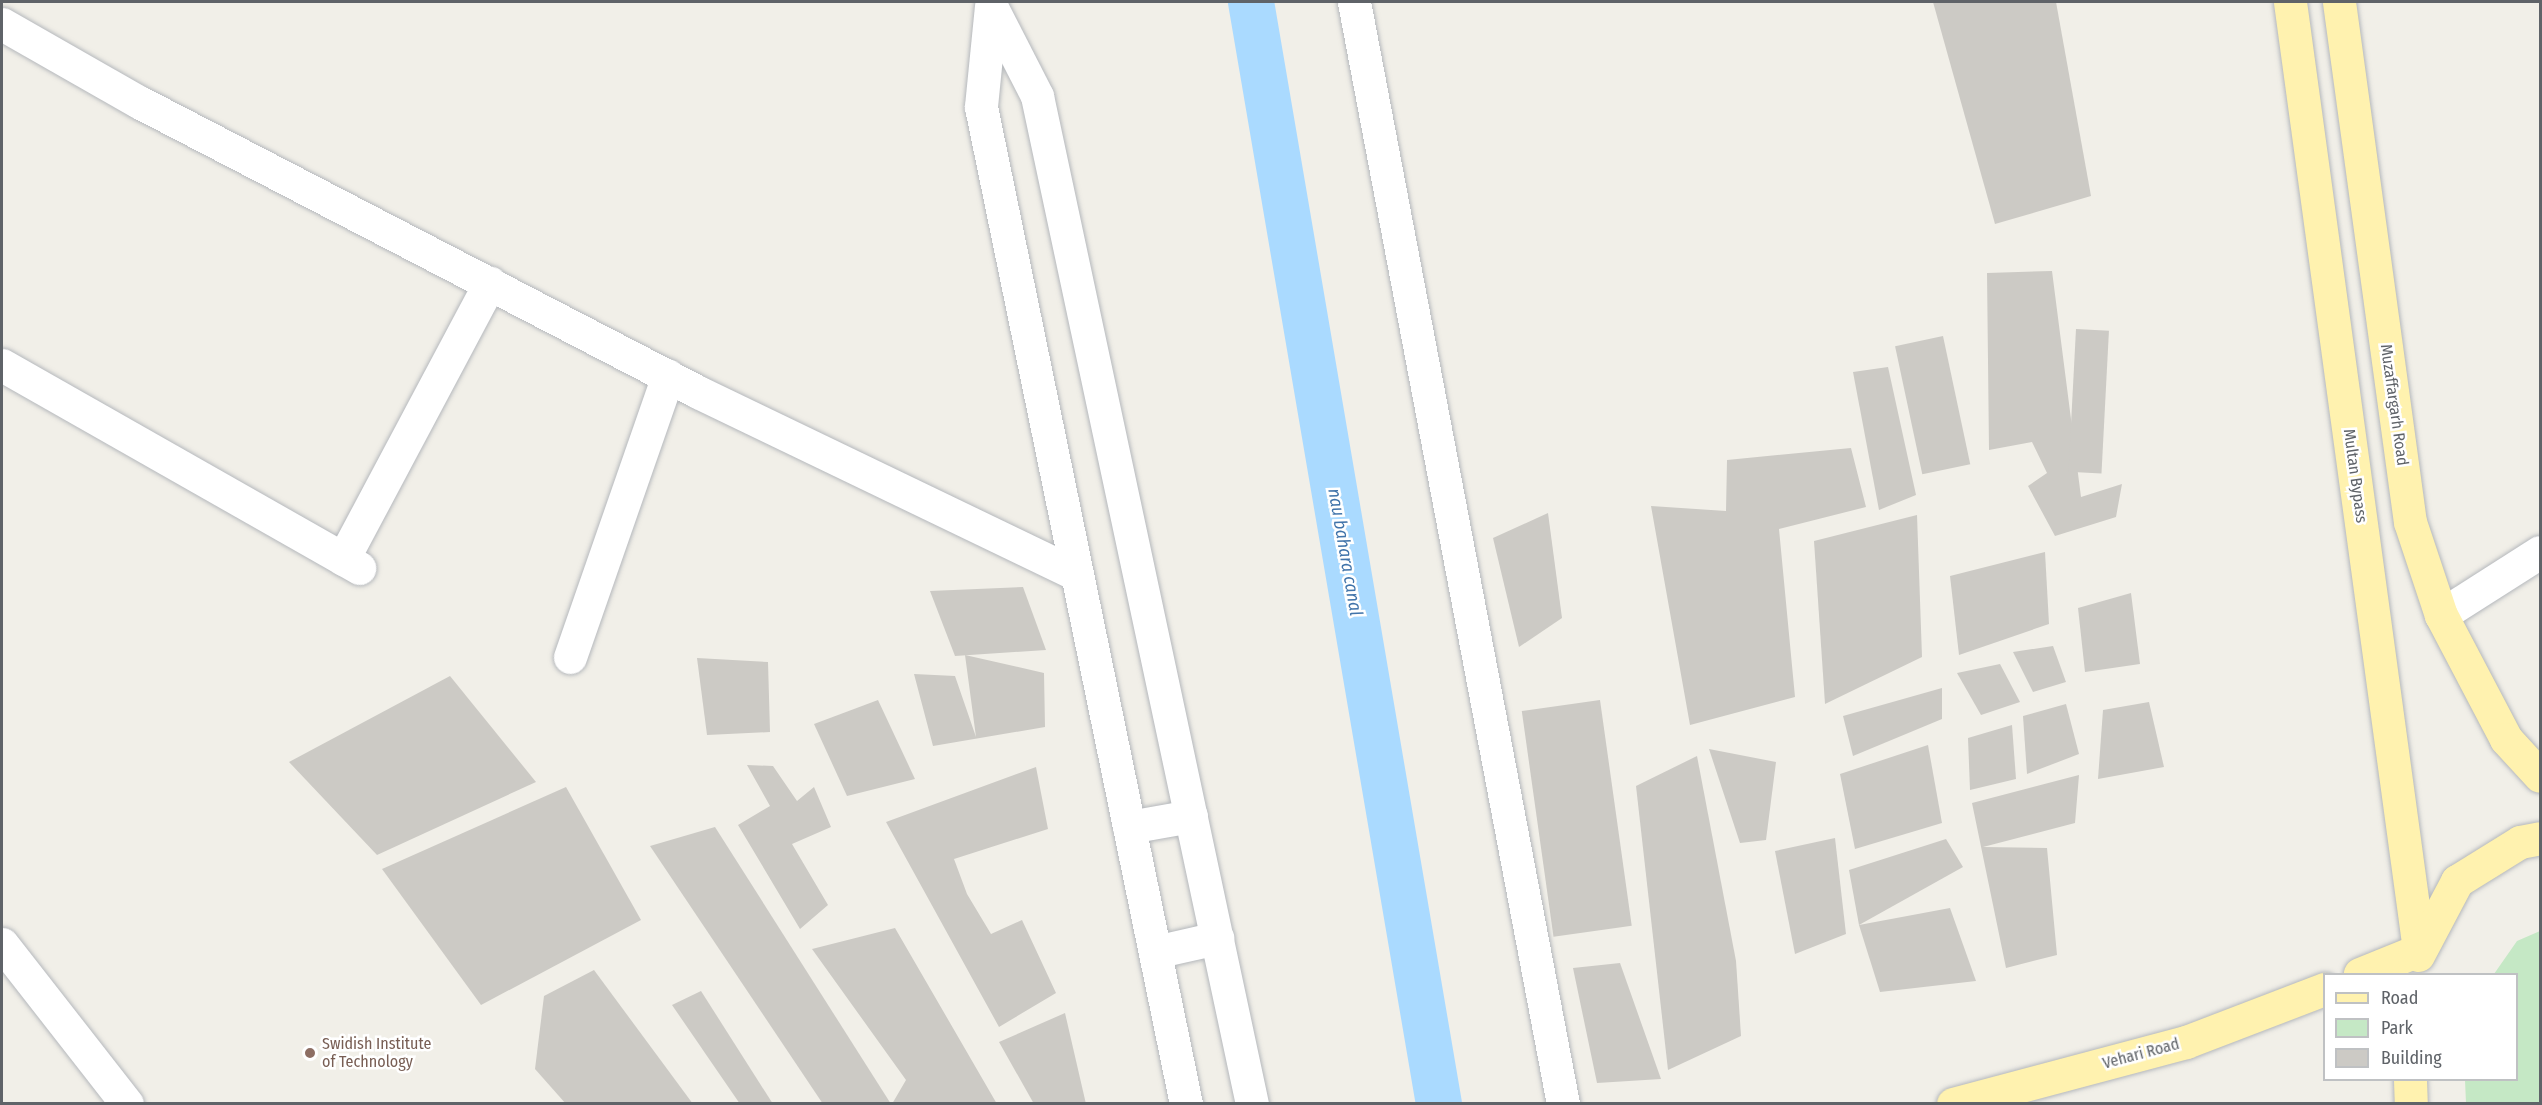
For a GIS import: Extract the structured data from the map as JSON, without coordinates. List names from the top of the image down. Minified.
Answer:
{"streets":{"main road":["Muzaffargarh Road","Multan Bypass","Vehari Road"]},"water":["nau bahara canal"],"places":["Swidish Institute of Technology"],"legend":["Road","Park","Building"]}
